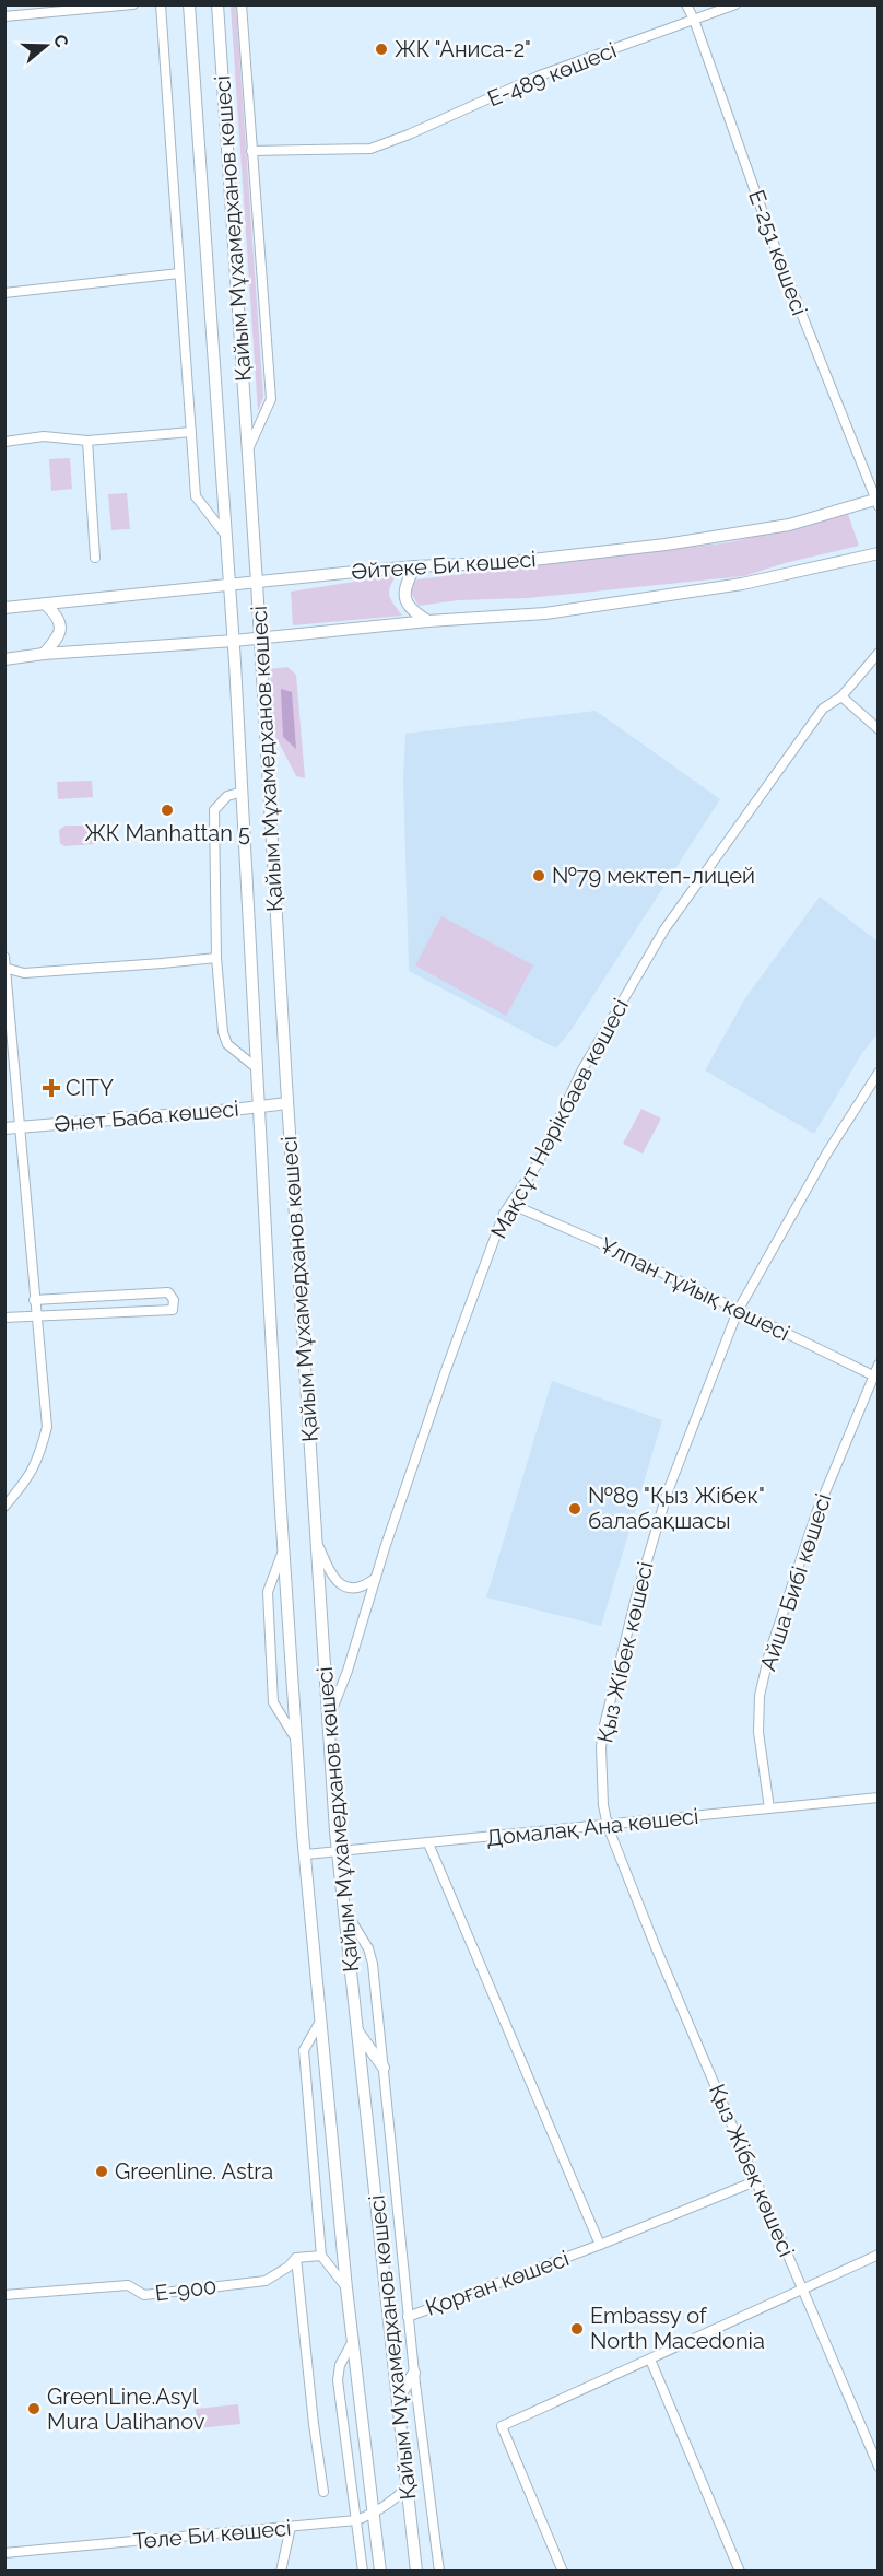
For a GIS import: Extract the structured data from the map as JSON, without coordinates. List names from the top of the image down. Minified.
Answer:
{"streets":{"main road":["Қайым Мұхамедханов көшесі","Әйтеке Би көшесі","Әнет Баба көшесі"],"street":["Е-489 көшесі","Е-251 көшесі","Мақсұт Нәрікбаев көшесі","Ұлпан тұйық көшесі","Айша Бибі көшесі","Қыз Жібек көшесі","Домалақ Ана көшесі","Қорған көшесі","E-900","Төле Би көшесі"]},"crossings":[["Е-489 көшесі","Е-251 көшесі"],["Қайым Мұхамедханов көшесі","Әйтеке Би көшесі"],["Қайым Мұхамедханов көшесі","Әнет Баба көшесі"],["Қайым Мұхамедханов көшесі","Мақсұт Нәрікбаев көшесі"],["Қайым Мұхамедханов көшесі","Домалақ Ана көшесі"],["Қайым Мұхамедханов көшесі","Қорған көшесі"],["Қайым Мұхамедханов көшесі","Төле Би көшесі"],["Е-251 көшесі","Әйтеке Би көшесі"],["Мақсұт Нәрікбаев көшесі","Ұлпан тұйық көшесі"],["Ұлпан тұйық көшесі","Айша Бибі көшесі"],["Ұлпан тұйық көшесі","Қыз Жібек көшесі"],["Айша Бибі көшесі","Домалақ Ана көшесі"],["Қыз Жібек көшесі","Домалақ Ана көшесі"],["Қыз Жібек көшесі","Қорған көшесі"]],"places":{"other":["ЖК \"Аниса-2\"","ЖК Manhattan 5","№79 мектеп-лицей","№89 \"Қыз Жібек\" балабақшасы","Greenline. Astra","Embassy of North Macedonia","GreenLine.Asyl Mura Ualihanov"],"health":["CITY"]},"north":"right"}
